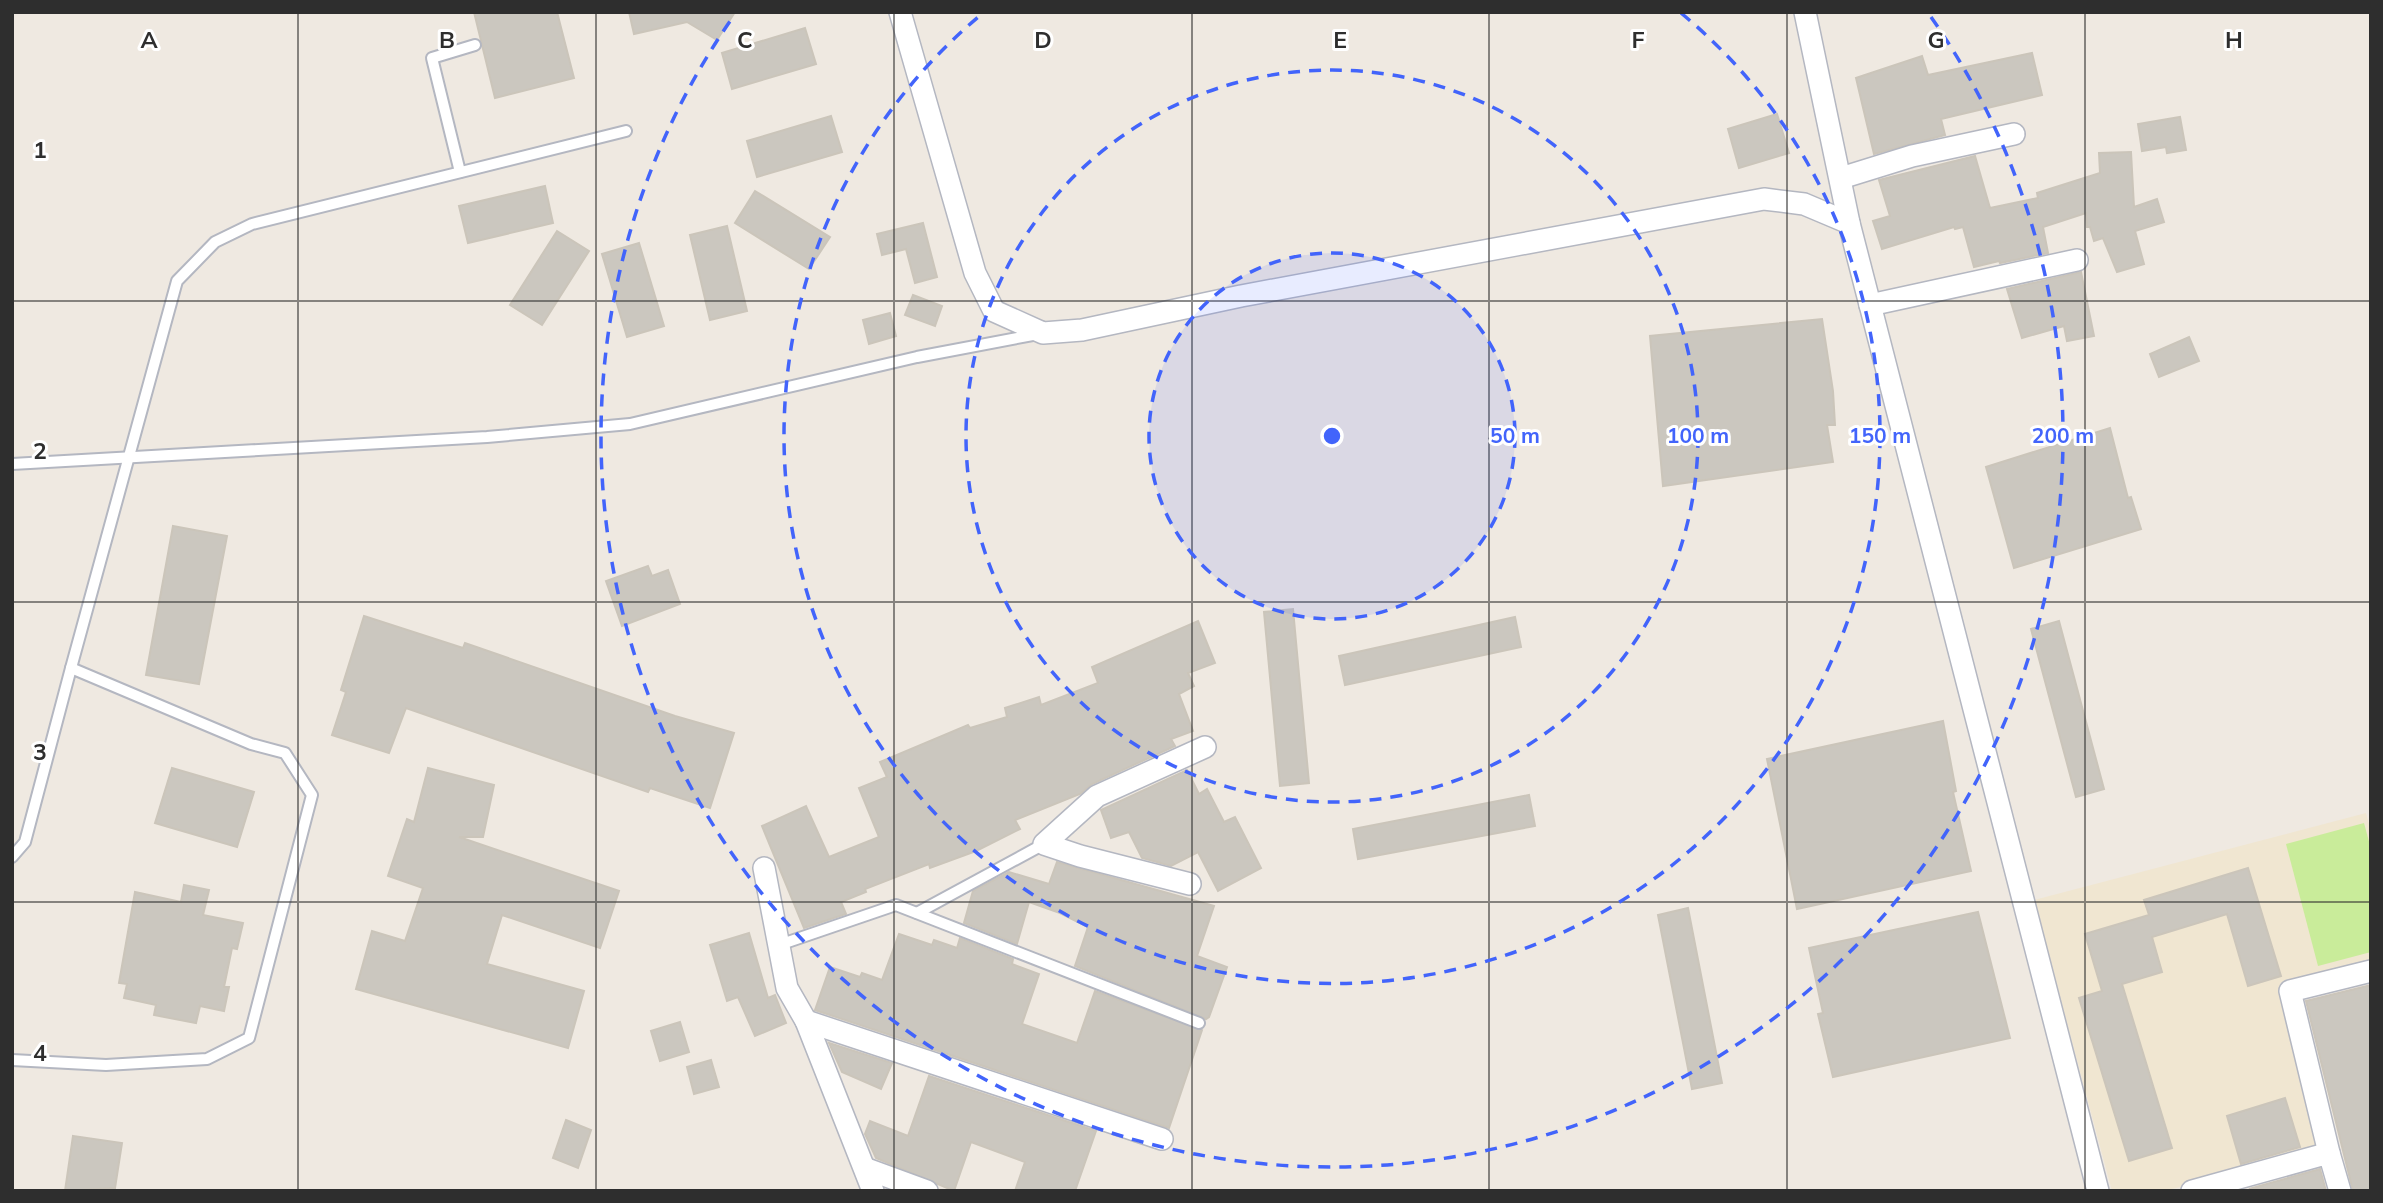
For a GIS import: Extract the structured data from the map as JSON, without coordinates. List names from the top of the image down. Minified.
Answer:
{"grid":{"columns":["A","B","C","D","E","F","G","H"],"rows":["1","2","3","4"]},"rings":["50 m","100 m","150 m","200 m"]}
